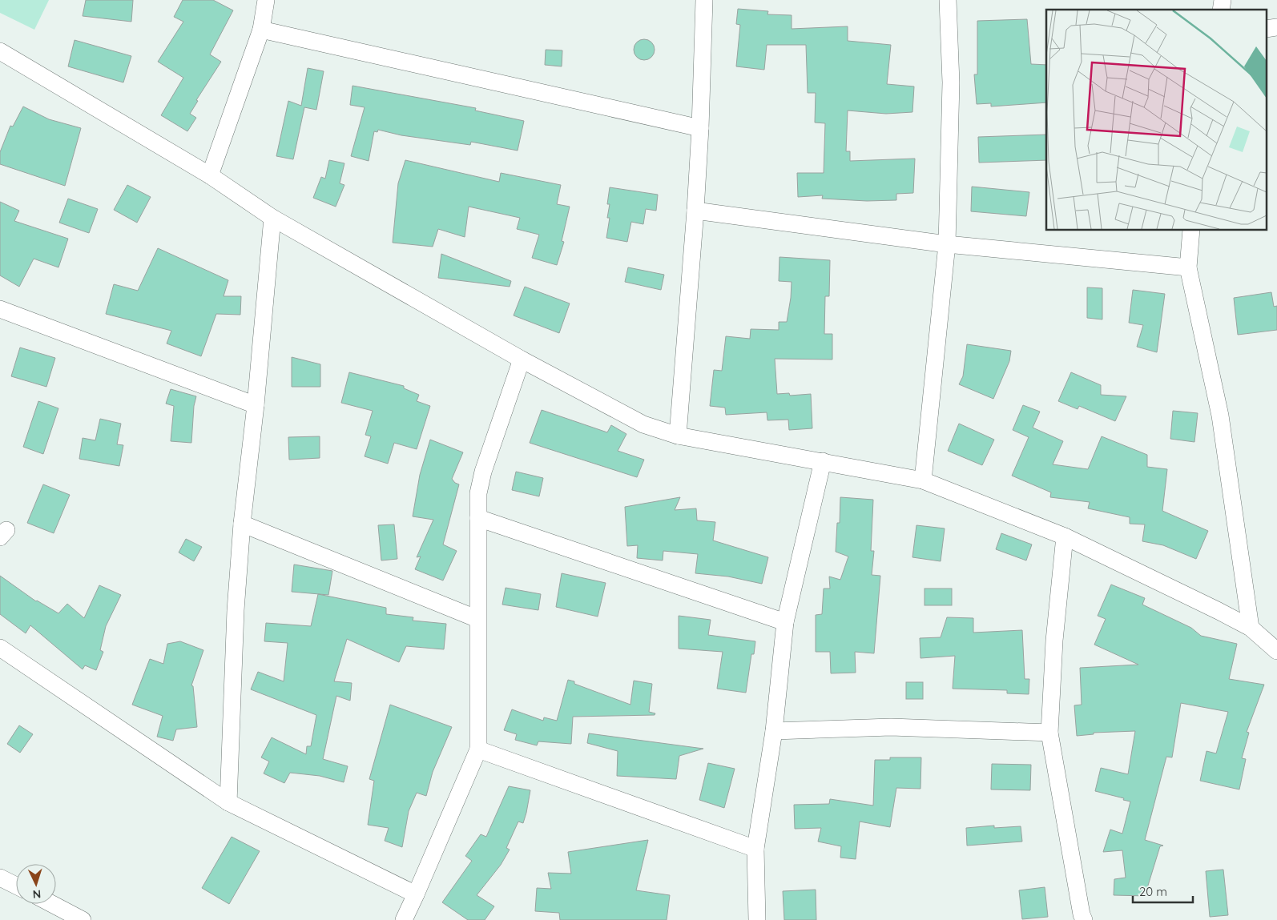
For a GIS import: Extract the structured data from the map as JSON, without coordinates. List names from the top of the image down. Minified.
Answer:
{"scale_bar":"20 m","north":"bottom"}
